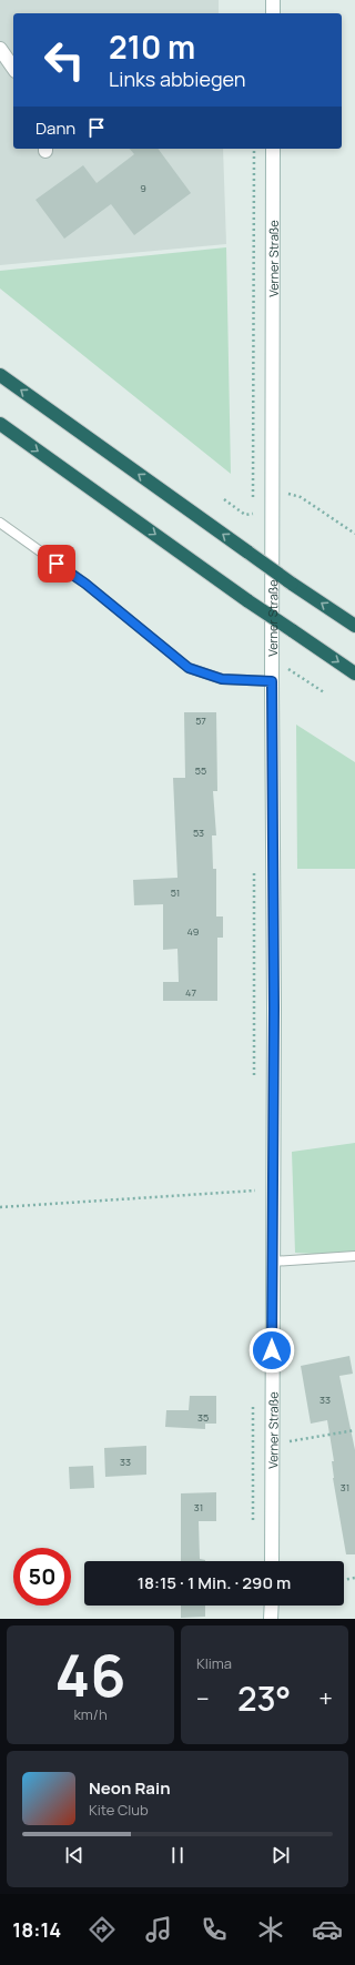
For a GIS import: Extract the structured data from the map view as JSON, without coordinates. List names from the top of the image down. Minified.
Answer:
{"streets":{"main road":["Verner Straße"]},"house_numbers":["9","57","55","53","51","49","47","33","35","33","31","31"],"page":{"turn":["210 m","Links abbiegen"],"then":"Dann","limit":"50","trip":"18:15 · 1 Min. · 290 m","tile":[["46","km/h"],"Klima"],"heat":["−","23°","+"],"song":["Neon Rain","Kite Club"],"tabs":"18:14"}}
